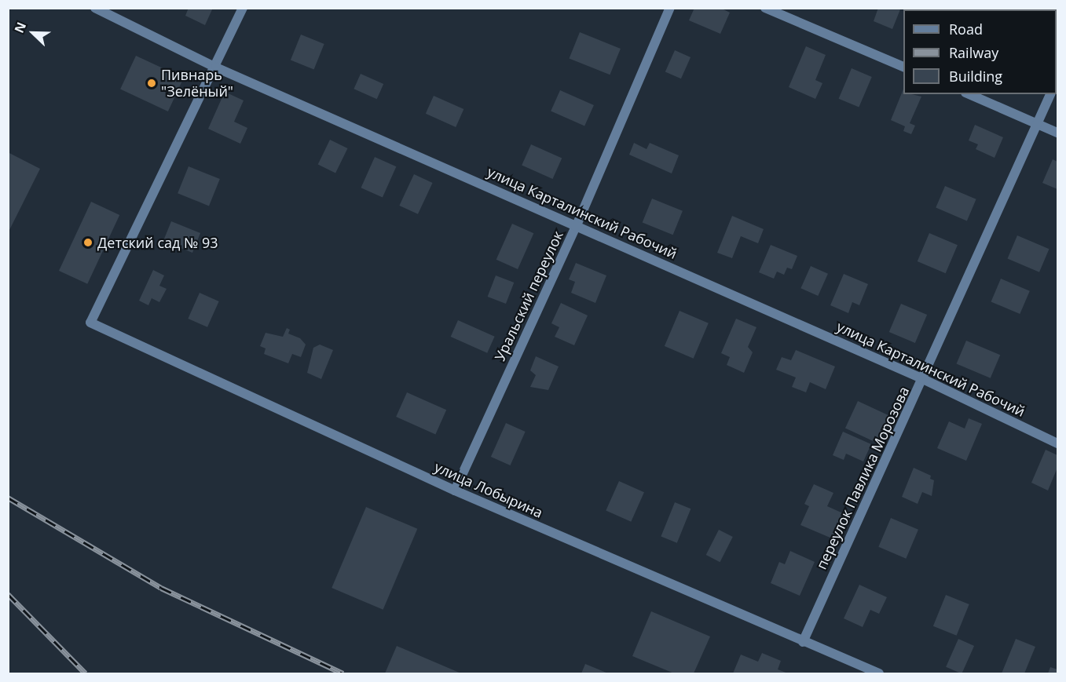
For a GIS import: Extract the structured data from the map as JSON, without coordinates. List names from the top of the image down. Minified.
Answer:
{"streets":{"street":["улица Карталинский Рабочий","Уральский переулок","переулок Павлика Морозова","улица Лобырина"]},"crossings":[["улица Карталинский Рабочий","Уральский переулок"],["улица Карталинский Рабочий","переулок Павлика Морозова"],["улица Карталинский Рабочий","улица Лобырина"],["Уральский переулок","улица Лобырина"],["переулок Павлика Морозова","улица Лобырина"]],"places":["Пивнарь \"Зелёный\"","Детский сад № 93"],"legend":["Road","Railway","Building"],"north":"top left"}
